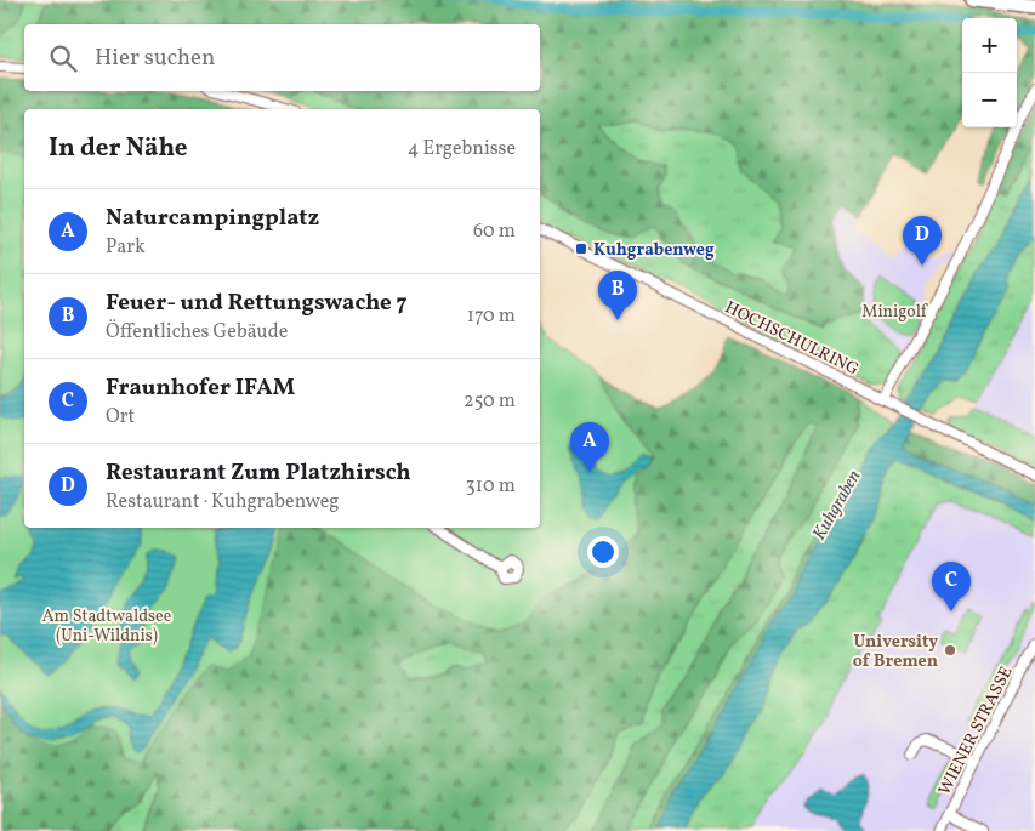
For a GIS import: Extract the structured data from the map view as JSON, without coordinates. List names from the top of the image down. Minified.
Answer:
{"streets":{"street":["HOCHSCHULRING","WIENER STRASSE"]},"water":["Kuhgraben"],"parks":["Minigolf","Am Stadtwaldsee (Uni-Wildnis)"],"places":{"transit":["Kuhgrabenweg"],"other":["University of Bremen"]},"page":{"map_buttons":["+","−"],"search":"Hier suchen","heading":["In der Nähe","4 Ergebnisse"],"list":[{"mark":"A","name":"Naturcampingplatz","note":"Park","value":"60 m"},{"mark":"B","name":"Feuer- und Rettungswache 7","note":"Öffentliches Gebäude","value":"170 m"},{"mark":"C","name":"Fraunhofer IFAM","note":"Ort","value":"250 m"},{"mark":"D","name":"Restaurant Zum Platzhirsch","note":"Restaurant · Kuhgrabenweg","value":"310 m"}],"pins":["D","B","A","C"]}}
